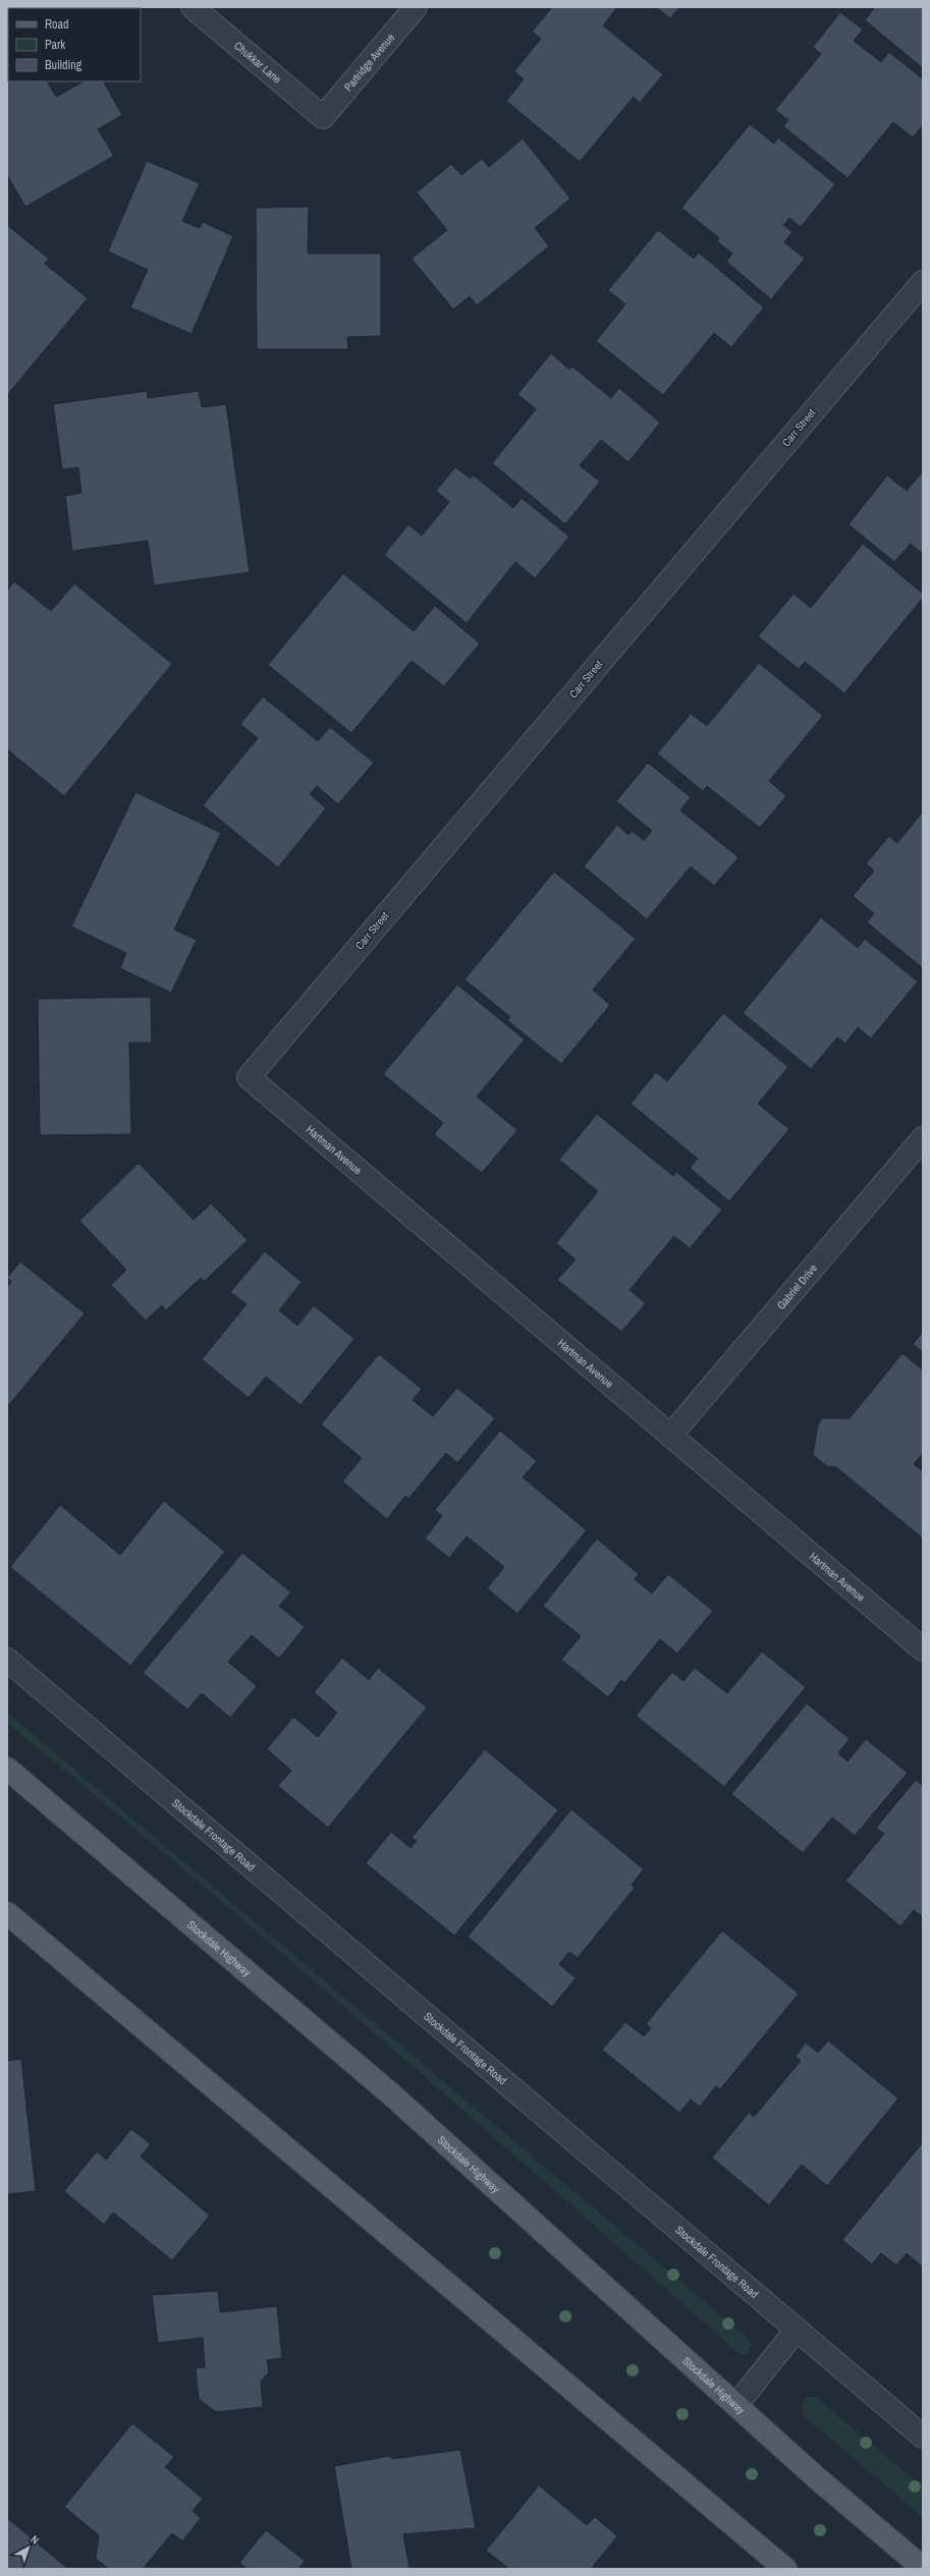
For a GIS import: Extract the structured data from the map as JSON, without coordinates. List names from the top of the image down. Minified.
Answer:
{"streets":{"main road":["Stockdale Highway"],"street":["Chukkar Lane","Partridge Avenue","Carr Street","Hartman Avenue","Gabriel Drive","Stockdale Frontage Road"]},"crossings":[["Chukkar Lane","Partridge Avenue"],["Carr Street","Hartman Avenue"],["Hartman Avenue","Gabriel Drive"]],"legend":["Road","Park","Building"],"north":"top right"}
